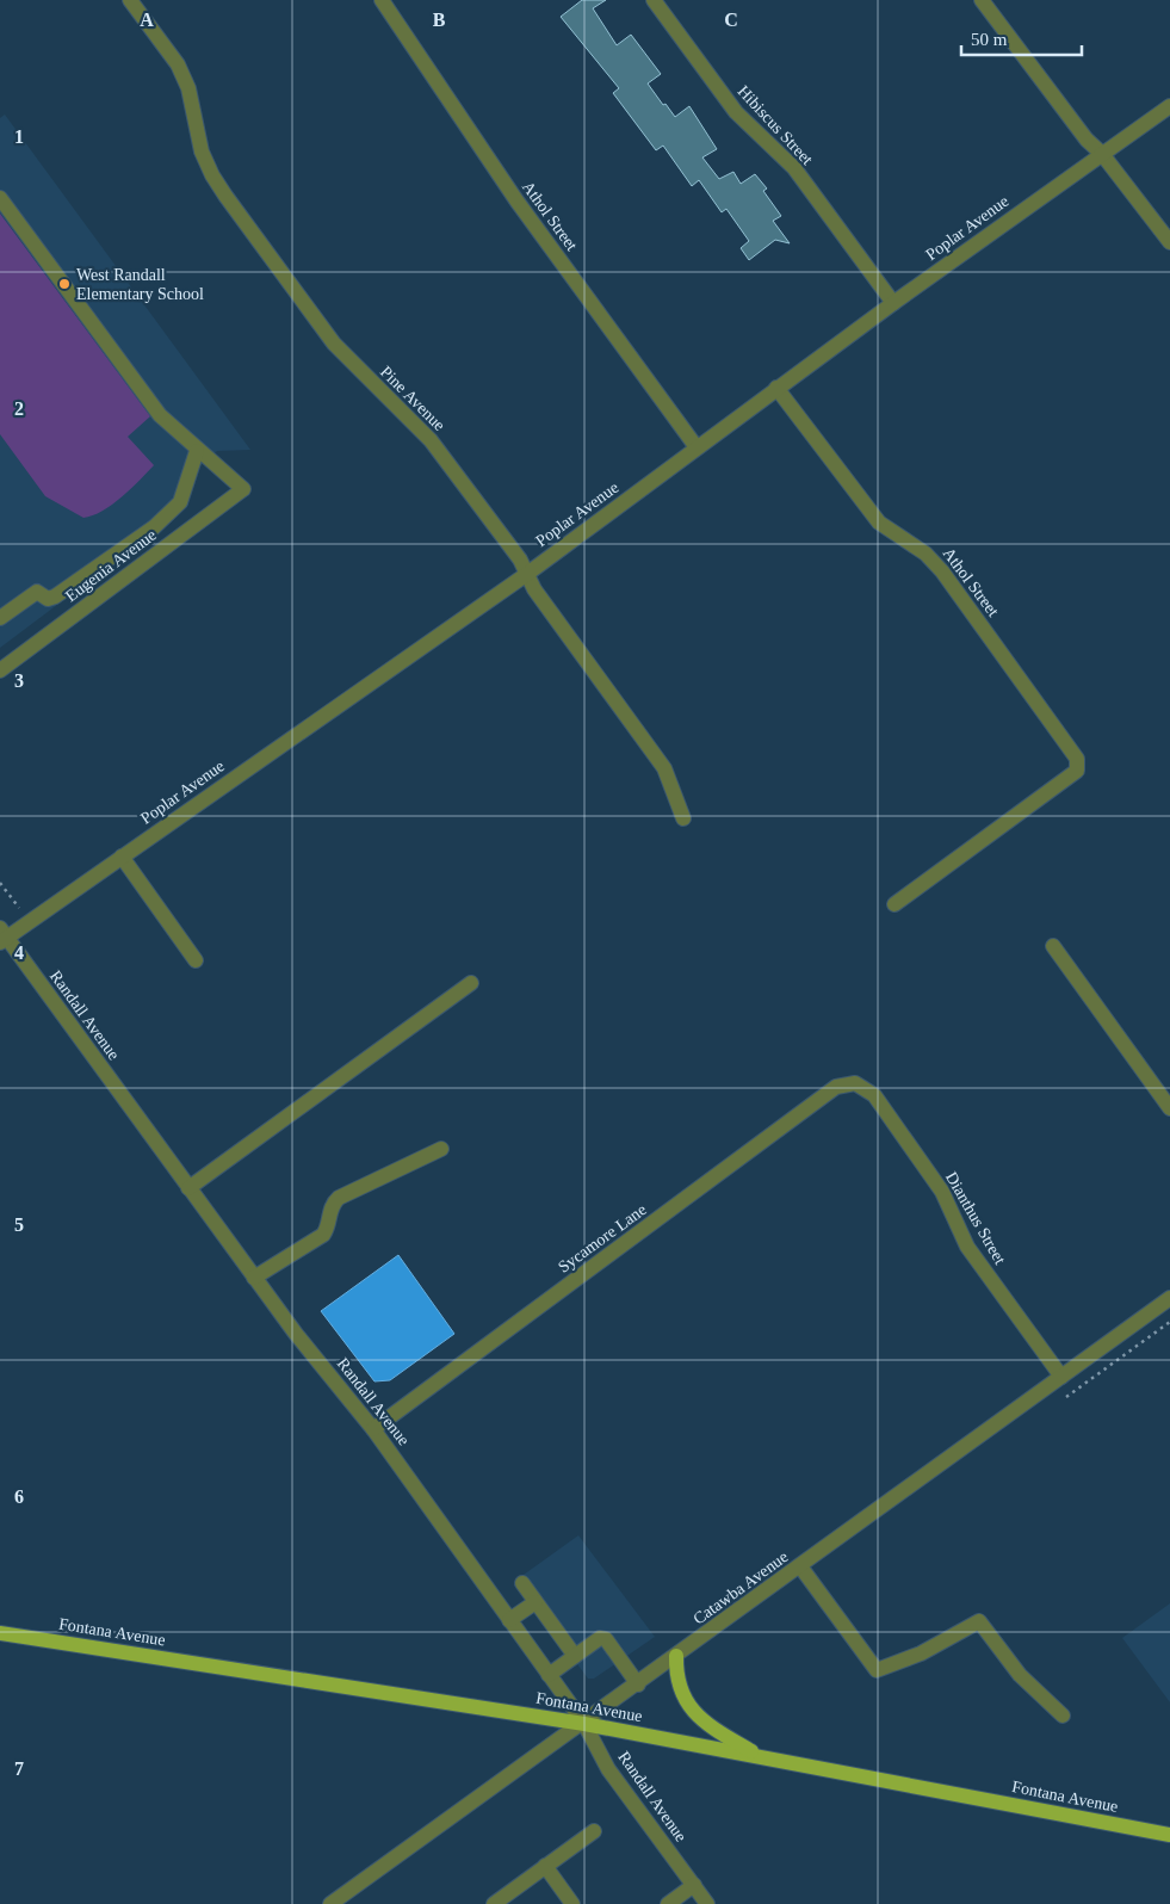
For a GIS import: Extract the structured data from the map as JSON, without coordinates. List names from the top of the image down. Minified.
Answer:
{"streets":{"main road":["Fontana Avenue"],"street":["Hibiscus Street","Athol Street","Poplar Avenue","Pine Avenue","Eugenia Avenue","Randall Avenue","Dianthus Street","Sycamore Lane","Catawba Avenue"]},"crossings":[["Hibiscus Street","Poplar Avenue"],["Athol Street","Poplar Avenue"],["Poplar Avenue","Pine Avenue"],["Poplar Avenue","Randall Avenue"],["Randall Avenue","Sycamore Lane"],["Randall Avenue","Catawba Avenue"],["Randall Avenue","Fontana Avenue"],["Dianthus Street","Sycamore Lane"],["Dianthus Street","Catawba Avenue"],["Catawba Avenue","Fontana Avenue"]],"places":["West Randall Elementary School"],"scale_bar":"50 m","grid":{"columns":["A","B","C"],"rows":["1","2","3","4","5","6","7"]}}
